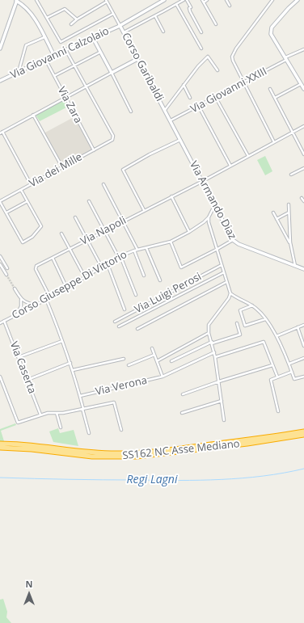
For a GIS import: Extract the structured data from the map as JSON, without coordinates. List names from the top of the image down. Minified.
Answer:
{"streets":{"highway":["SS162 NC Asse Mediano"],"main road":["Via Giovanni Calzolaio","Corso Garibaldi","Via Armando Diaz"],"street":["Via Giovanni XXIII","Via Zara","Via dei Mille","Via Napoli","Corso Giuseppe Di Vittorio","Via Luigi Perosi","Via Caserta","Via Verona"]},"crossings":[["Via Giovanni Calzolaio","Corso Garibaldi"],["Via Giovanni Calzolaio","Via Zara"],["Corso Garibaldi","Via Armando Diaz"],["Via Giovanni XXIII","Via Armando Diaz"],["Via Zara","Via dei Mille"],["Via Armando Diaz","Via Napoli"],["Via Napoli","Corso Giuseppe Di Vittorio"],["Corso Giuseppe Di Vittorio","Via Caserta"]],"water":["Regi Lagni"],"north":"top"}
